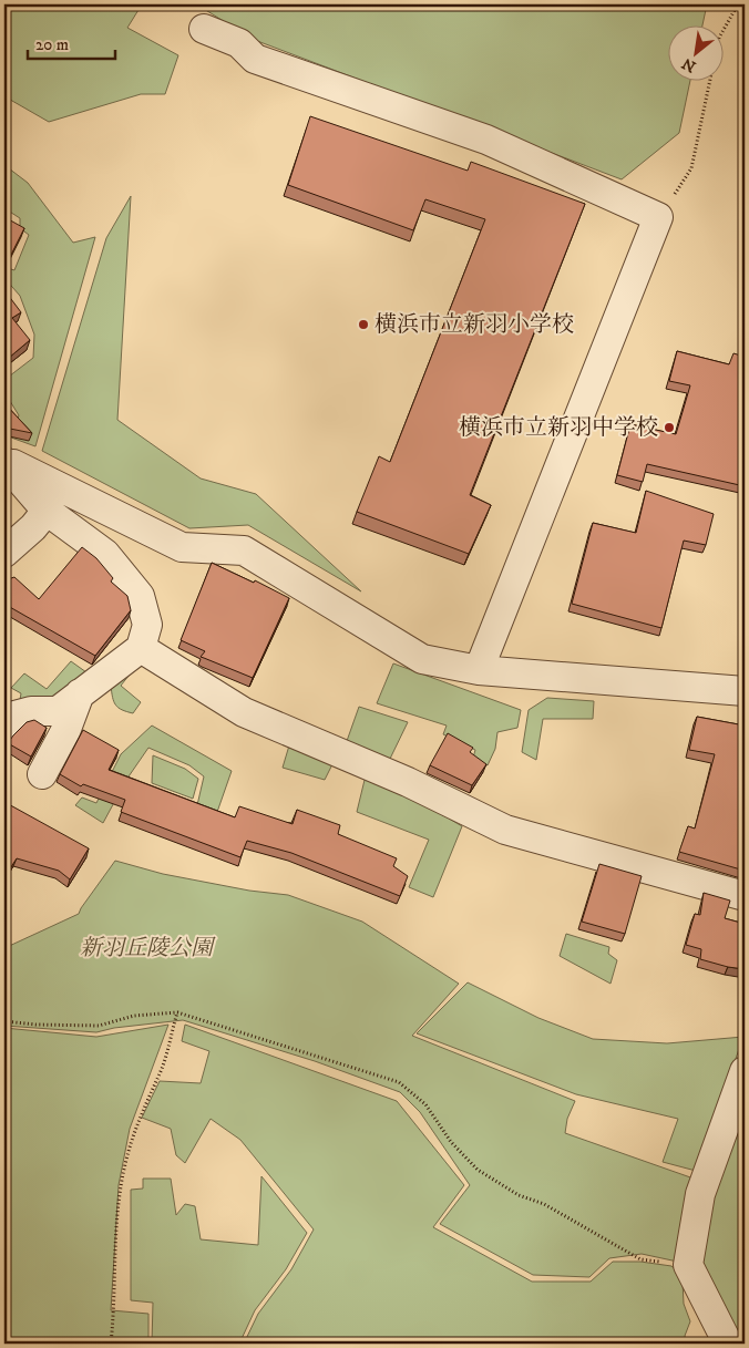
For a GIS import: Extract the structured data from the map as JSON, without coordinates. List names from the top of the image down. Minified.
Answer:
{"parks":["新羽丘陵公園"],"places":["横浜市立新羽小学校","横浜市立新羽中学校"],"scale_bar":"20 m","north":"bottom left"}
